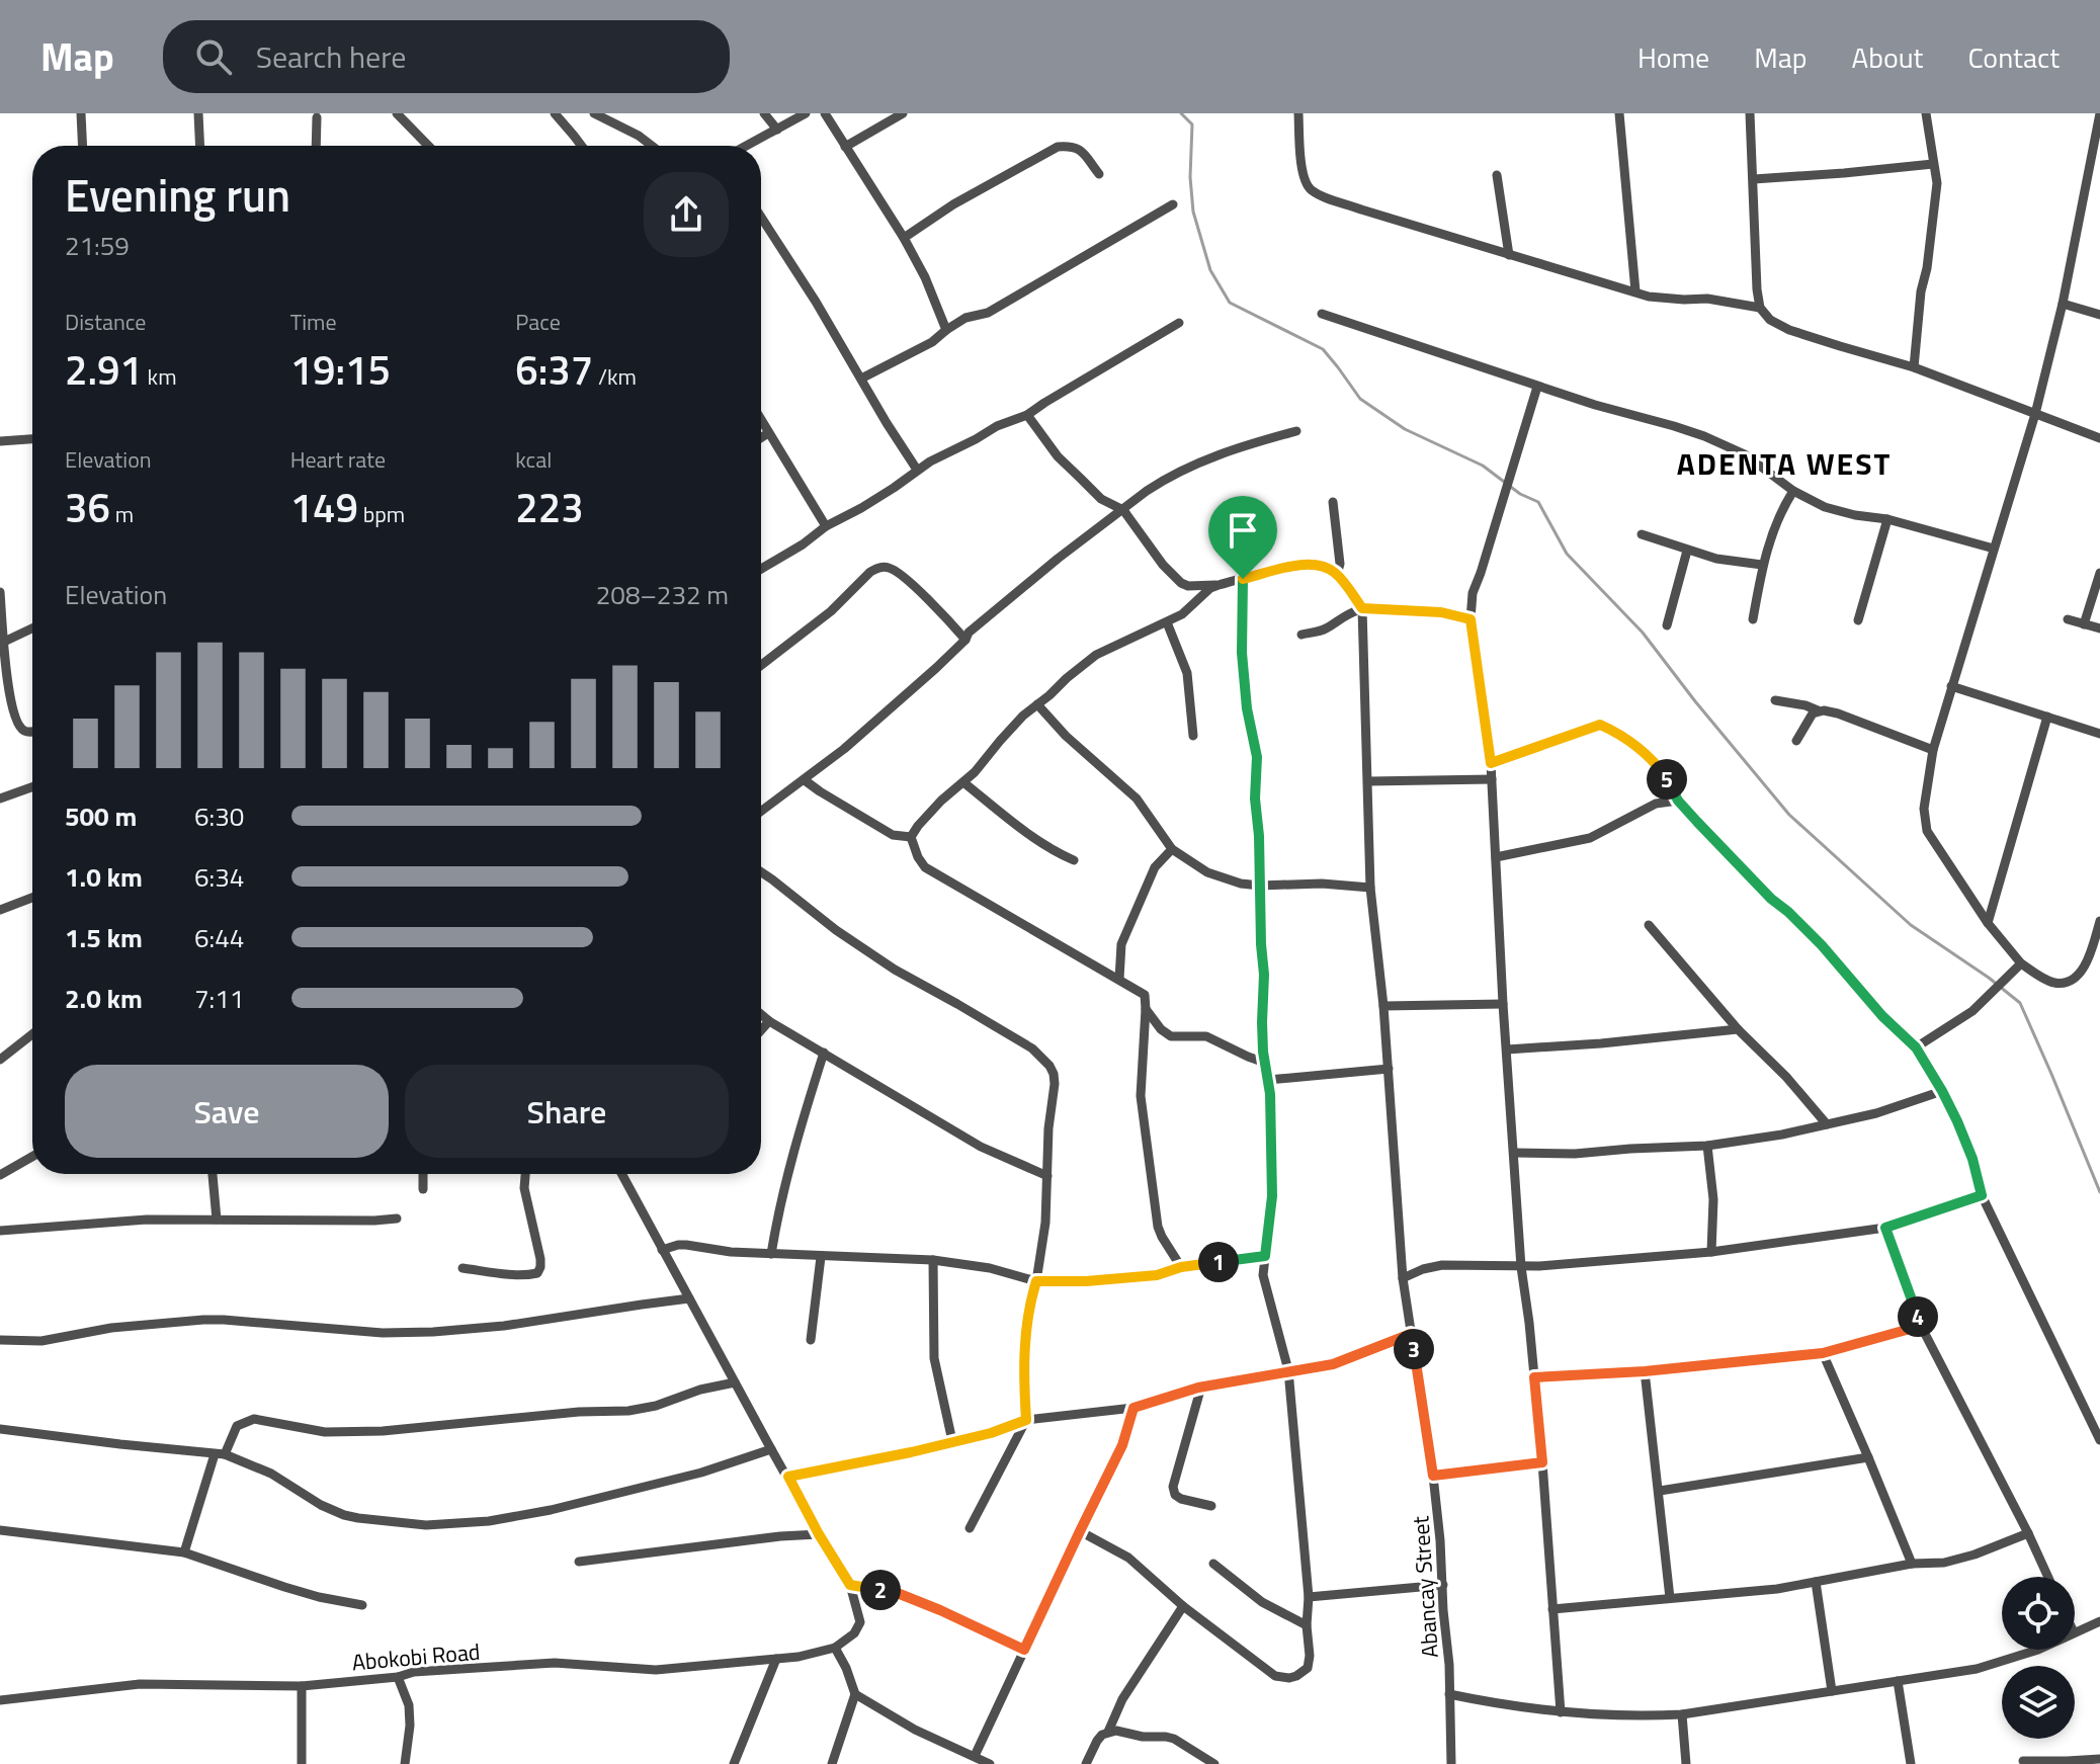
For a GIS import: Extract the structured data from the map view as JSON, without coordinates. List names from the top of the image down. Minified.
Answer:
{"streets":{"street":["Abancay Street","Abokobi Road"]},"districts":["ADENTA WEST"],"page":{"header":"Map","search":"Search here","nav":["Home","Map","About","Contact"],"heading":["Evening run","21:59"],"stats":[["Distance","2.91 km"],["Time","19:15"],["Pace","6:37 /km"],["Elevation","36 m"],["Heart rate","149 bpm"],["kcal","223"]],"chart":["Elevation","208–232 m"],"pins":["5","1","4","3","2"],"list":[{"name":"500 m","note":"6:30"},{"name":"1.0 km","note":"6:34"},{"name":"1.5 km","note":"6:44"},{"name":"2.0 km","note":"7:11"}],"buttons":["Save","Share"]}}
